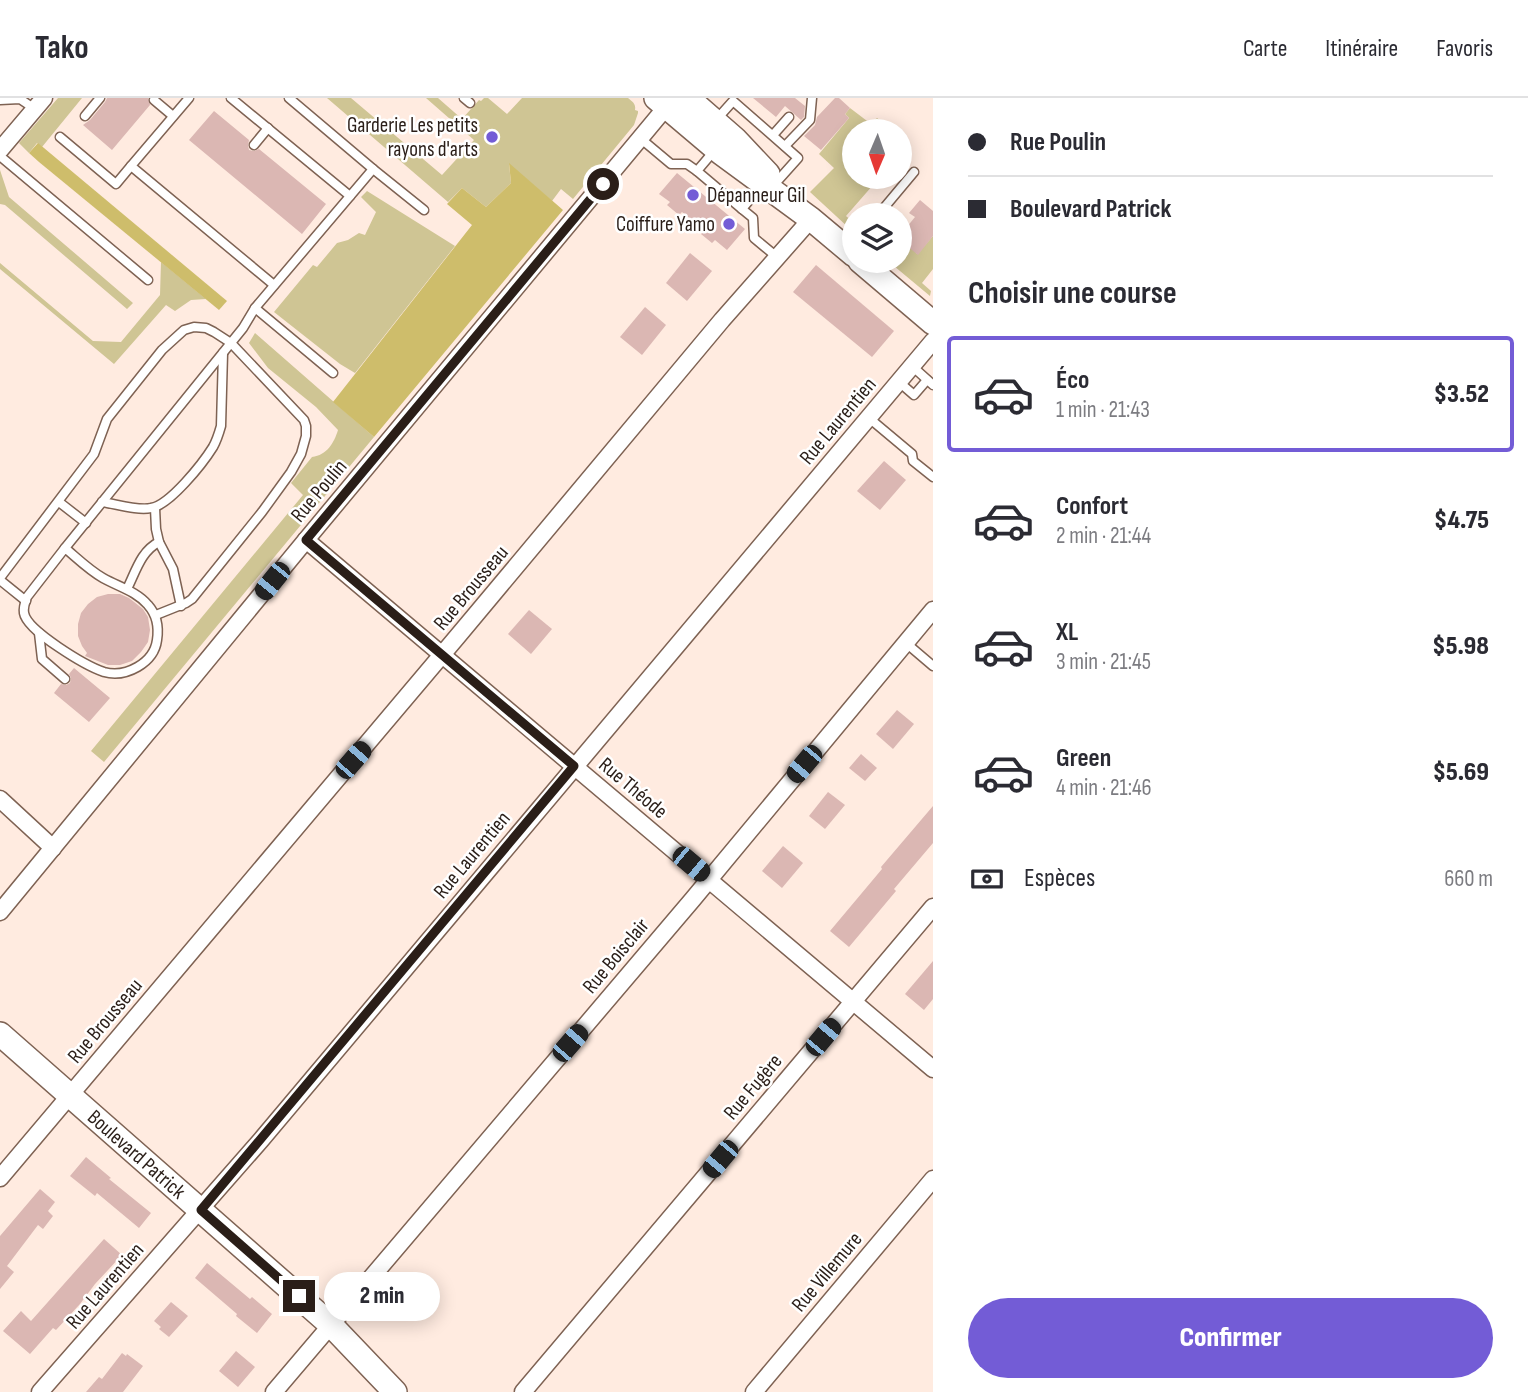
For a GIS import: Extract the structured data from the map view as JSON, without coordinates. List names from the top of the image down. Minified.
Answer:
{"streets":{"street":["Rue Laurentien","Rue Poulin","Rue Brousseau","Rue Théode","Rue Boisclair","Rue Fugère","Boulevard Patrick","Rue Villemure"]},"crossings":[["Rue Laurentien","Rue Théode"],["Rue Laurentien","Boulevard Patrick"],["Rue Poulin","Rue Théode"],["Rue Brousseau","Rue Théode"],["Rue Brousseau","Boulevard Patrick"],["Rue Théode","Rue Boisclair"],["Rue Théode","Rue Fugère"],["Rue Boisclair","Boulevard Patrick"]],"places":["Garderie Les petits rayons d'arts","Dépanneur Gil","Coiffure Yamo"],"north":"bottom","page":{"header":"Tako","nav":["Carte","Itinéraire","Favoris"],"banner":["Rue Poulin","Boulevard Patrick"],"heading":"Choisir une course","list":[{"name":"Éco","note":"1 min · 21:43","value":"$3.52"},{"name":"Confort","note":"2 min · 21:44","value":"$4.75"},{"name":"XL","note":"3 min · 21:45","value":"$5.98"},{"name":"Green","note":"4 min · 21:46","value":"$5.69"}],"pay":["Espèces","660 m"],"bubble":"2 min","buttons":"Confirmer"}}
